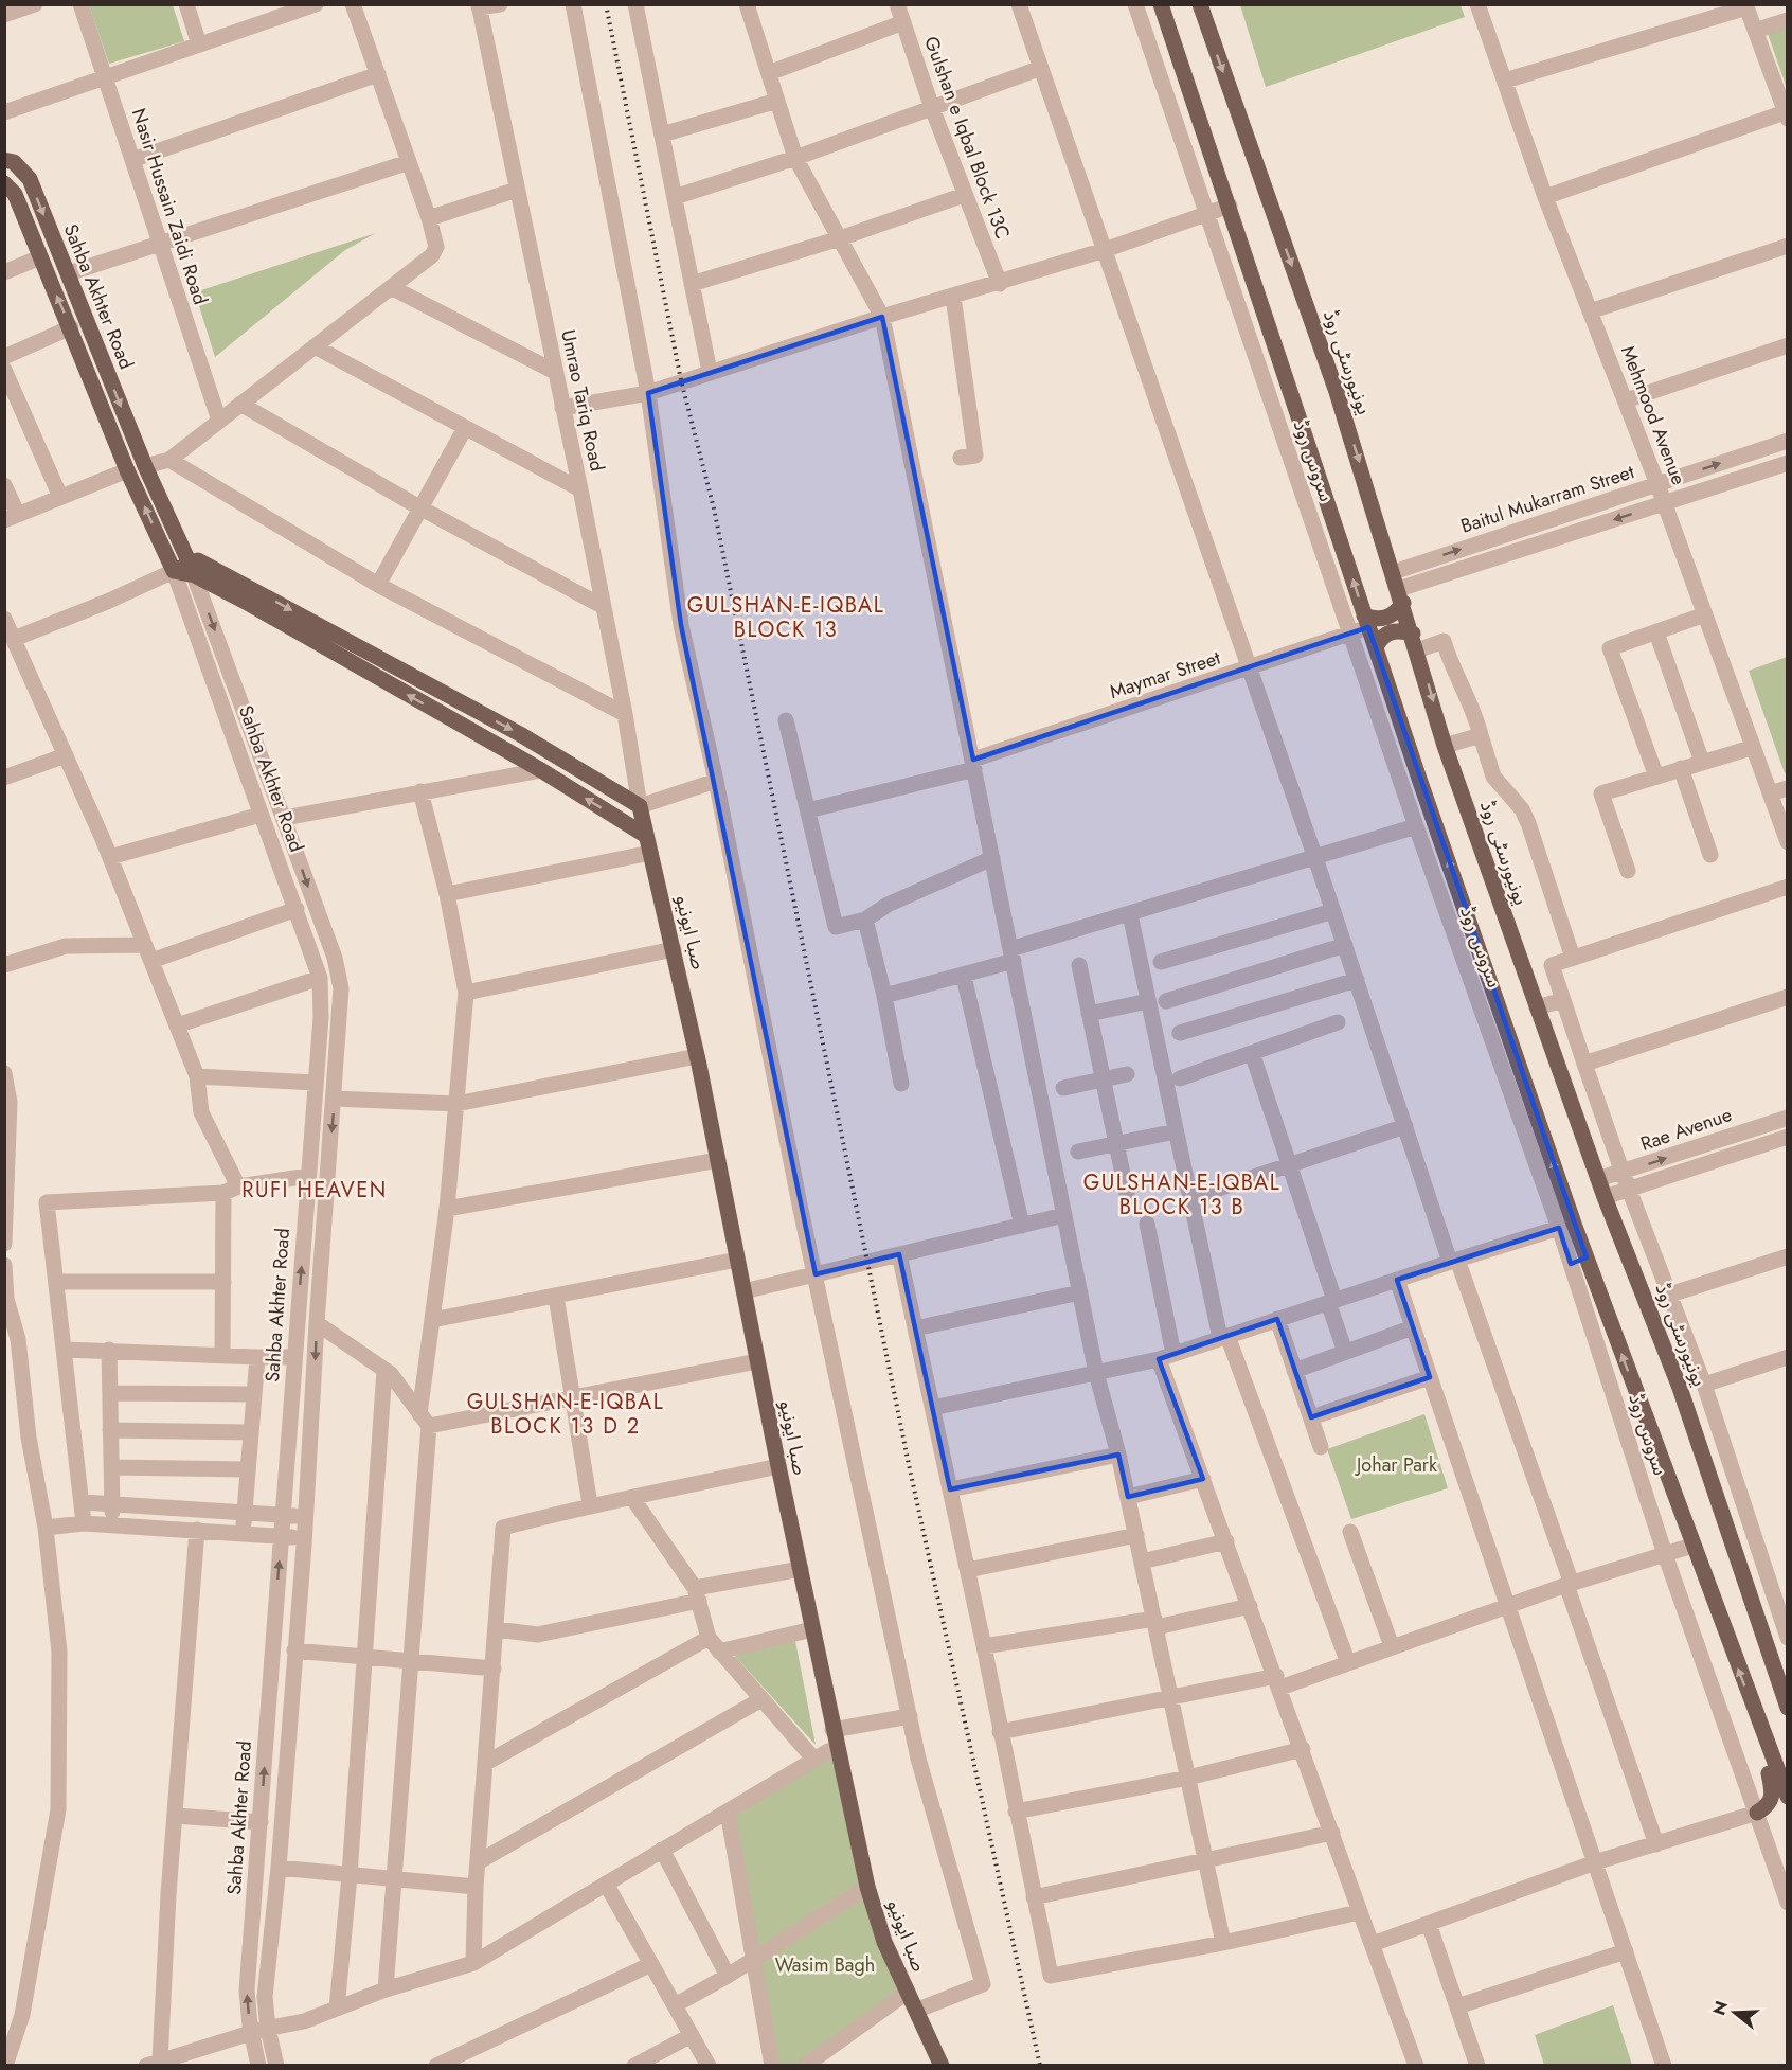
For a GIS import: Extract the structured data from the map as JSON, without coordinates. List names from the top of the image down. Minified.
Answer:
{"streets":{"main road":["Sahba Akhter Road","یونیورسٹی روڈ","صبا ایونیو"],"street":["Gulshan e Iqbal Block 13C","Nasir Hussain Zaidi Road","Umrao Tariq Road","Mehmood Avenue","سروس روڈ","Baitul Mukarram Street","Maymar Street","Rae Avenue"]},"crossings":[["یونیورسٹی روڈ","Baitul Mukarram Street"],["یونیورسٹی روڈ","Rae Avenue"],["Umrao Tariq Road","صبا ایونیو"],["Mehmood Avenue","Baitul Mukarram Street"],["سروس روڈ","Maymar Street"]],"districts":["GULSHAN-E-IQBAL BLOCK 13","GULSHAN-E-IQBAL BLOCK 13 B","RUFI HEAVEN","GULSHAN-E-IQBAL BLOCK 13 D 2"],"parks":["Johar Park","Wasim Bagh"],"north":"left"}
